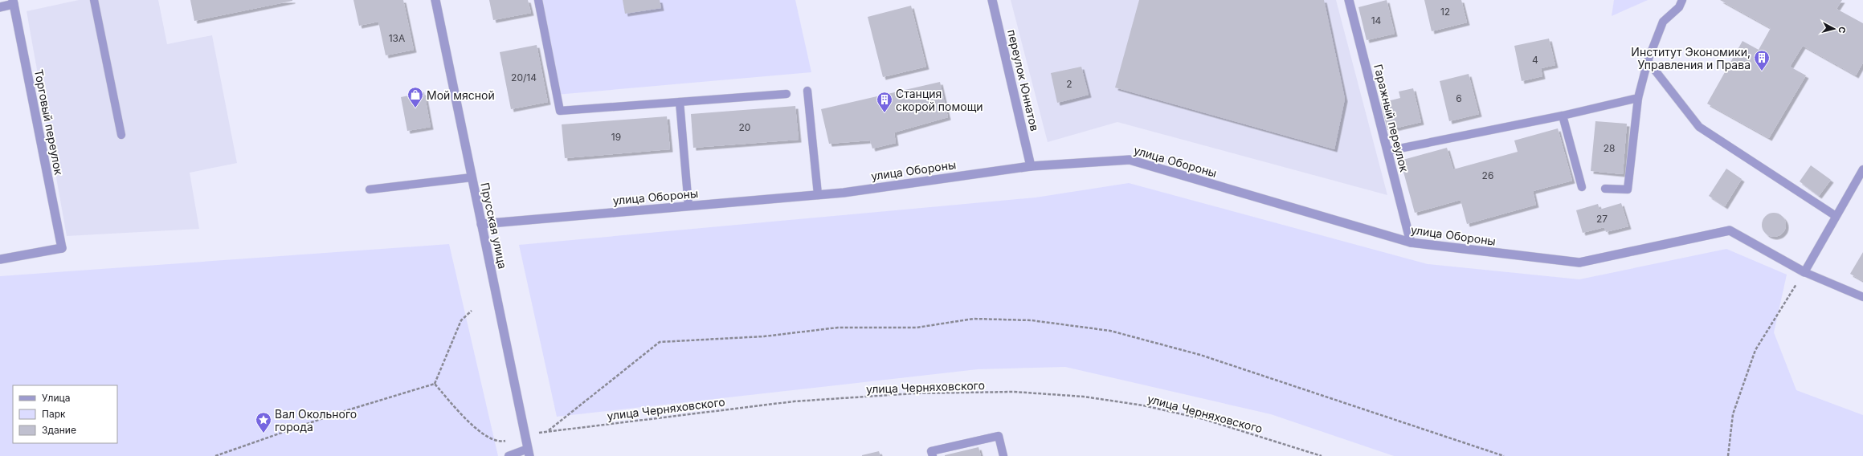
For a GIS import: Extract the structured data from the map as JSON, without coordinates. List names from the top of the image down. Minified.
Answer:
{"streets":{"street":["переулок Юннатов","Гаражный переулок","Торговый переулок","улица Обороны","Прусская улица"],"path":["улица Черняховского"]},"crossings":[["переулок Юннатов","улица Обороны"],["Гаражный переулок","улица Обороны"],["улица Обороны","Прусская улица"],["Прусская улица","улица Черняховского"]],"places":{"building":["Институт Экономики, Управления и Права","Станция скорой помощи"],"shop":["Мой мясной"],"place":["Вал Окольного города"]},"house_numbers":["12","14","13А","4","20/14","2","6","20","19","28","26","27"],"legend":["Улица","Парк","Здание"],"north":"right"}
